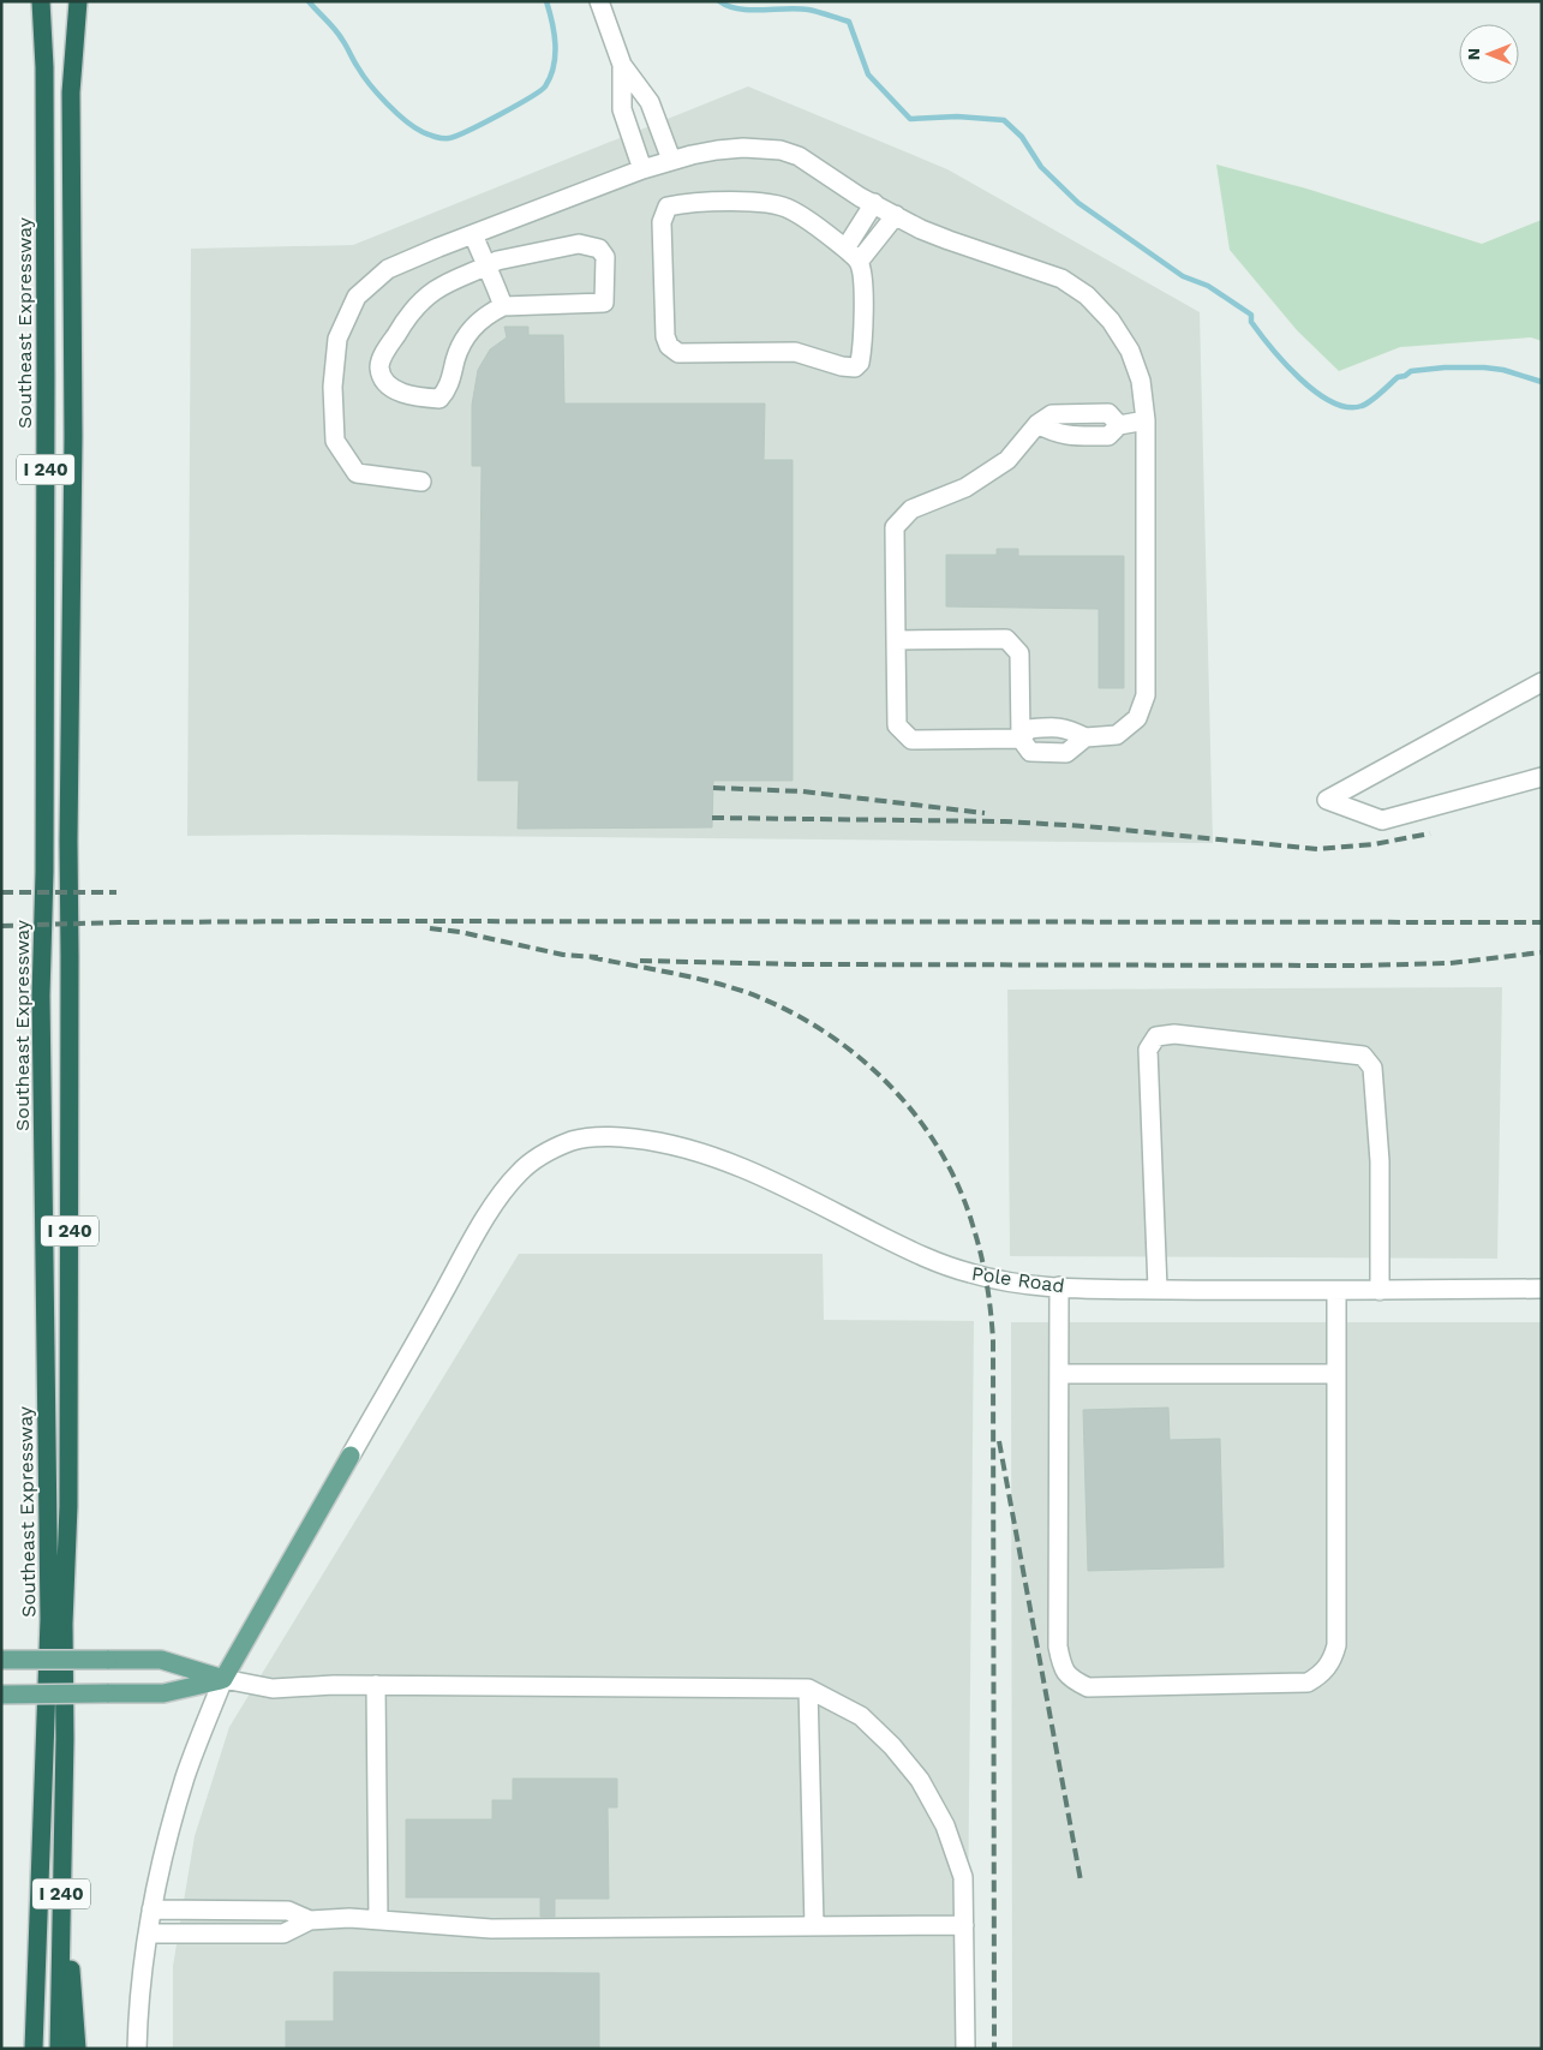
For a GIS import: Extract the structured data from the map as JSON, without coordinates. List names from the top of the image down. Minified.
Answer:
{"streets":{"highway":["Southeast Expressway","I 240"],"street":["Pole Road"]},"north":"left"}
